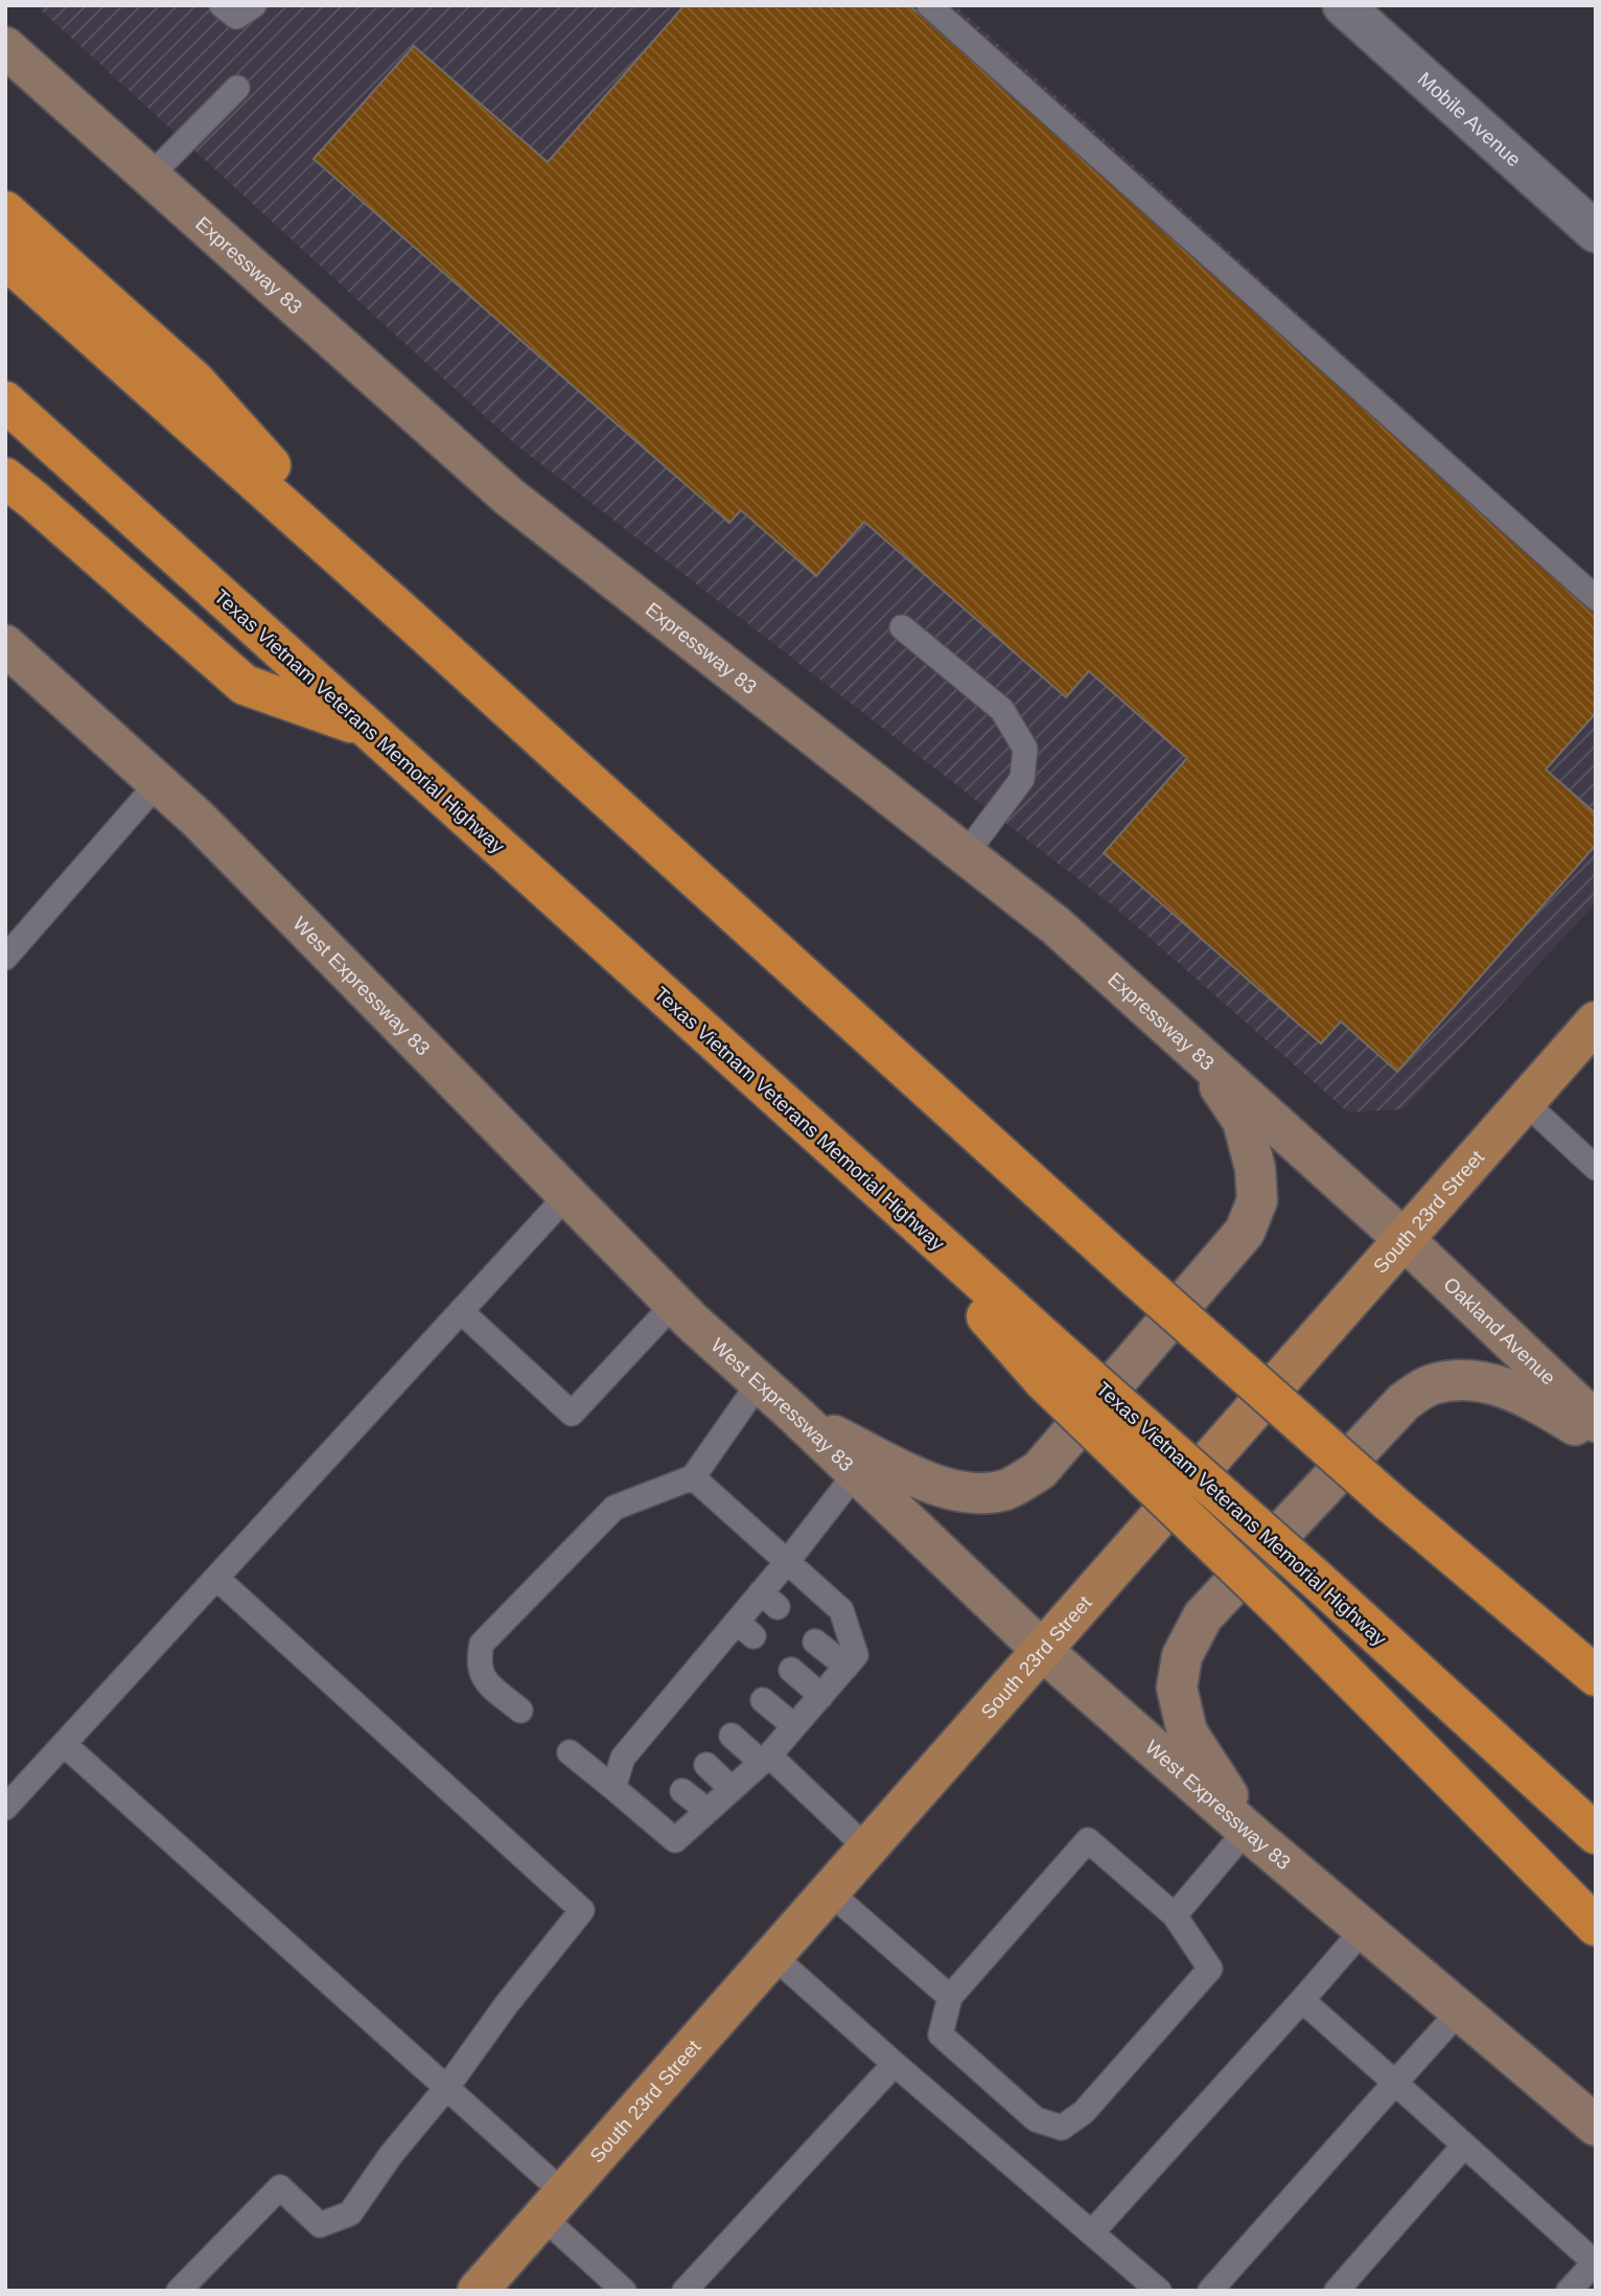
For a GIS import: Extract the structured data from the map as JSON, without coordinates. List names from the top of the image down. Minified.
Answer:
{"streets":{"highway":["Texas Vietnam Veterans Memorial Highway"],"main road":["Expressway 83","West Expressway 83","South 23rd Street","Oakland Avenue"],"street":["Mobile Avenue"]},"crossings":[["Expressway 83","South 23rd Street"],["Expressway 83","Oakland Avenue"],["West Expressway 83","South 23rd Street"],["South 23rd Street","Oakland Avenue"]]}
